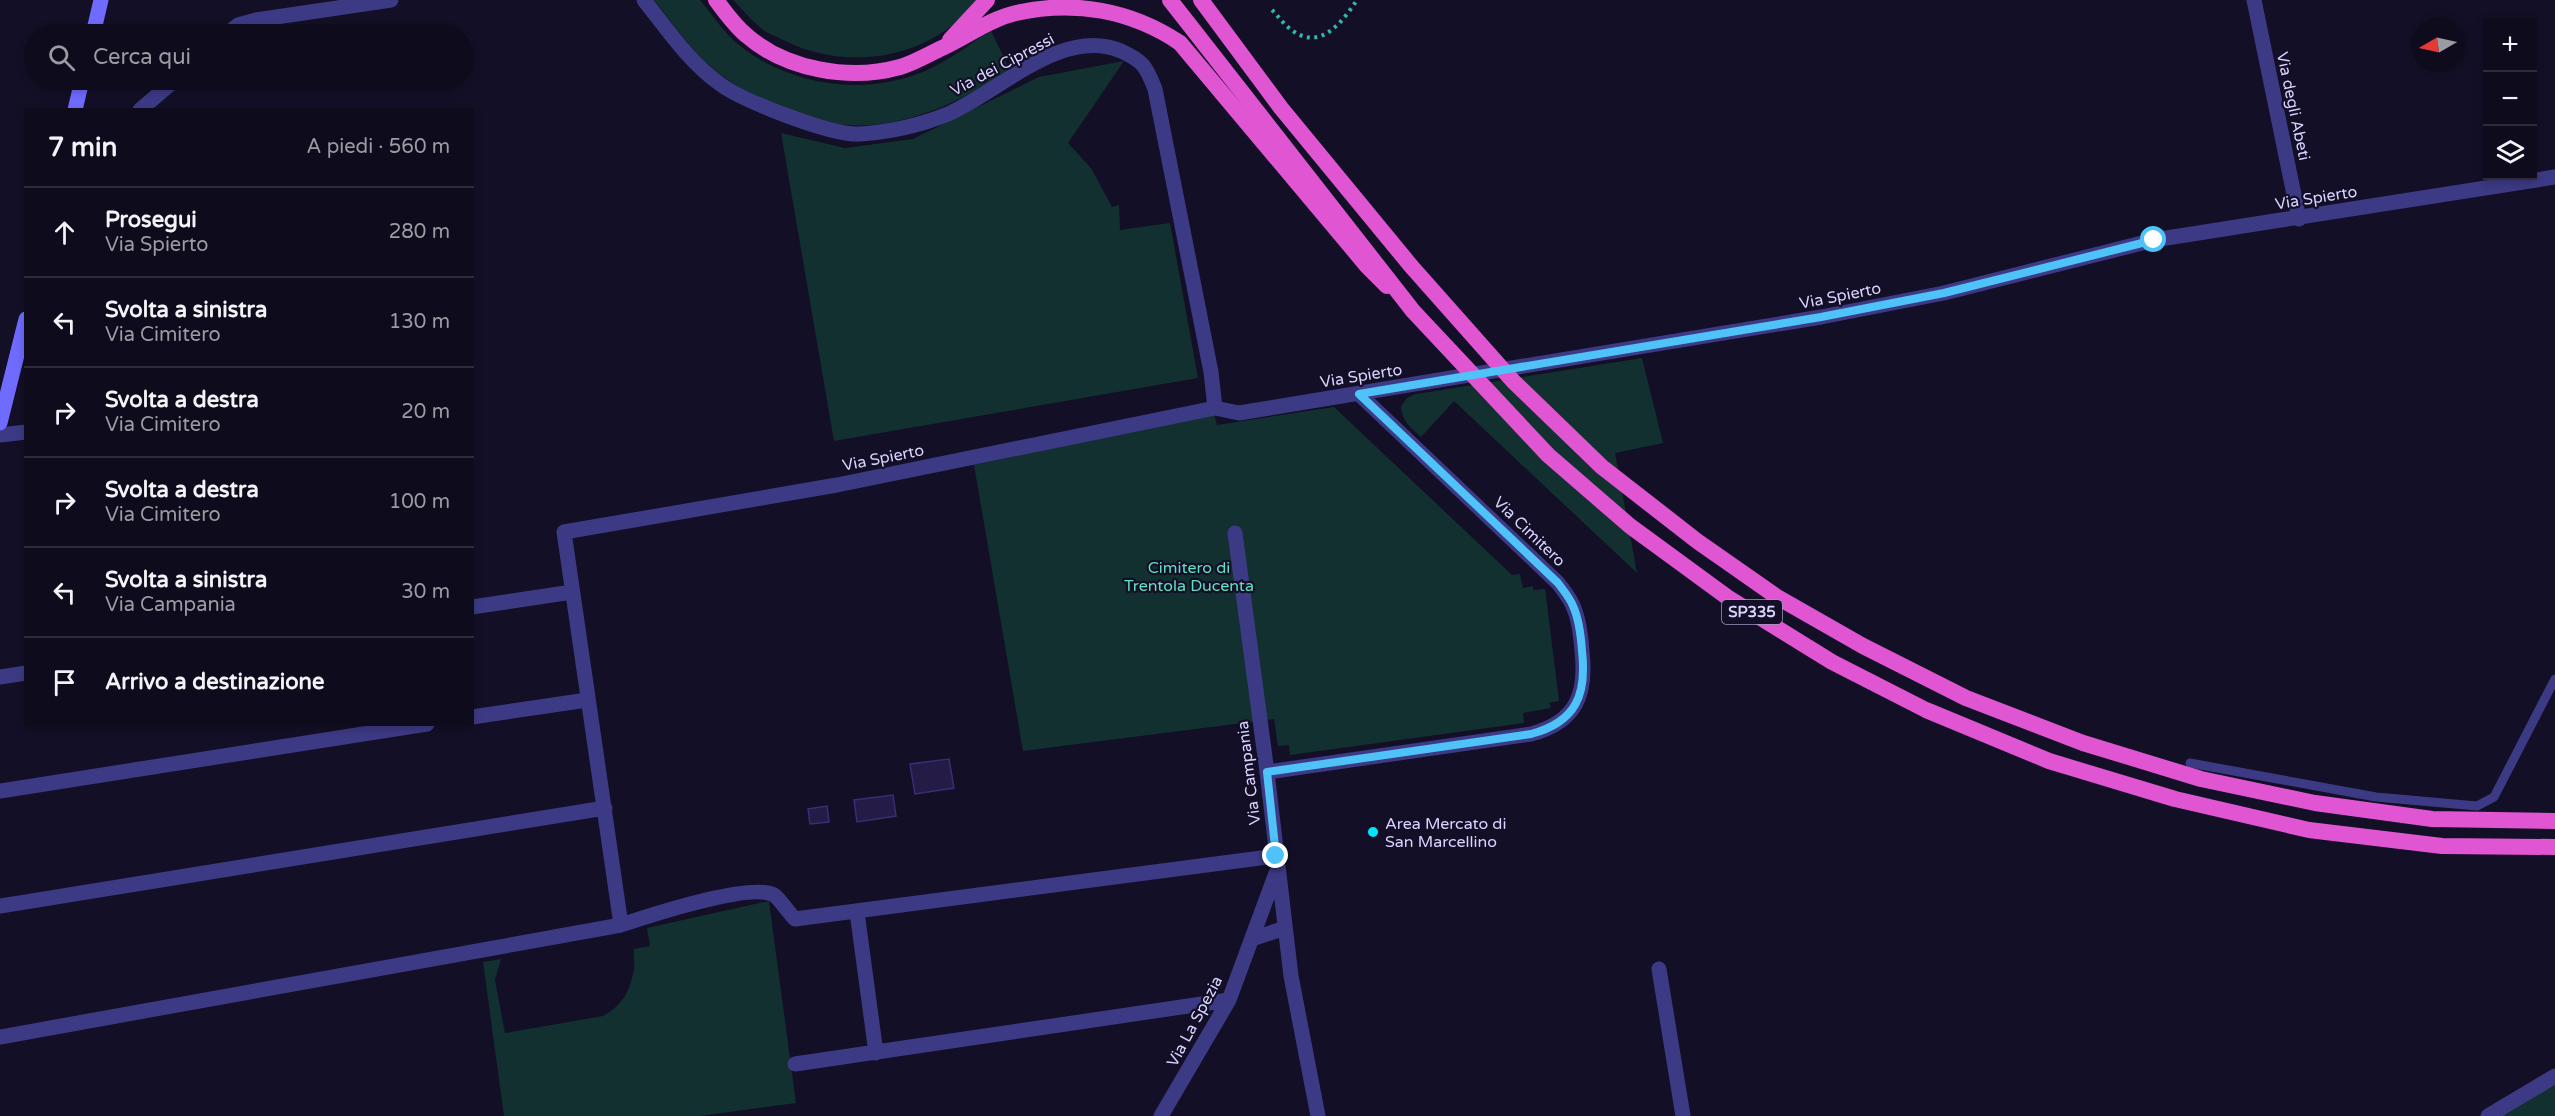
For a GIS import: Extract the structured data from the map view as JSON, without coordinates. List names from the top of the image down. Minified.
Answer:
{"streets":{"highway":["SP335"],"street":["Via dei Cipressi","Via degli Abeti","Via Spierto","Via Cimitero","Via Campania","Via La Spezia"]},"crossings":[["Via dei Cipressi","Via Spierto"],["Via degli Abeti","Via Spierto"],["Via Spierto","Via Cimitero"],["Via Cimitero","Via Campania"],["Via Campania","Via La Spezia"]],"parks":["Cimitero di Trentola Ducenta"],"places":["Area Mercato di San Marcellino"],"north":"left","page":{"map_buttons":["+","−"],"search":"Cerca qui","heading":["7 min","A piedi · 560 m"],"list":[["Prosegui","Via Spierto","280 m"],["Svolta a sinistra","Via Cimitero","130 m"],["Svolta a destra","Via Cimitero","20 m"],["Svolta a destra","Via Cimitero","100 m"],["Svolta a sinistra","Via Campania","30 m"],"Arrivo a destinazione"]}}
